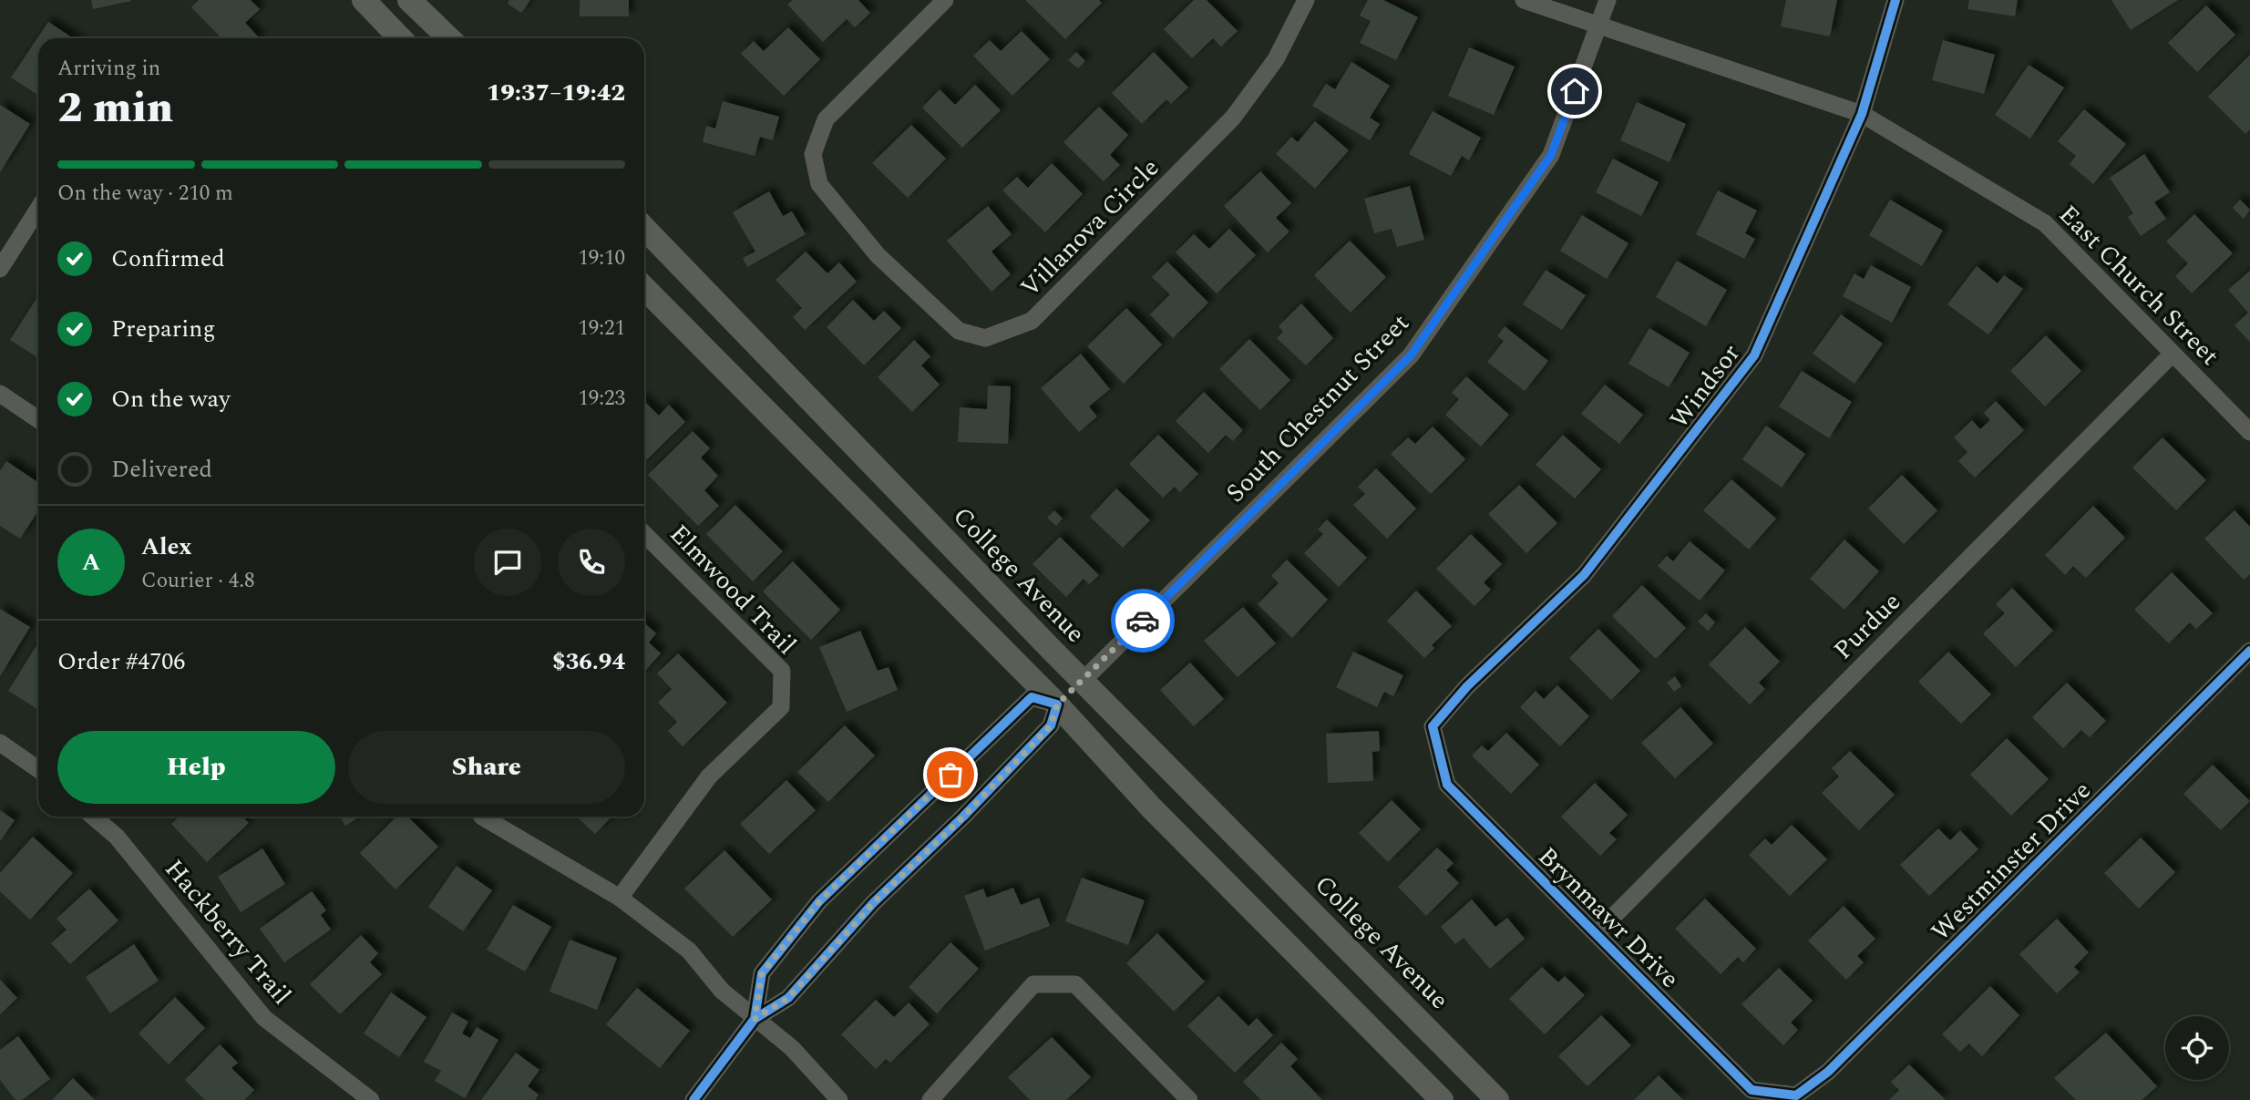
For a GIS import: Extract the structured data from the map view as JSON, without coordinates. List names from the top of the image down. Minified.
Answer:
{"streets":{"main road":["College Avenue"],"street":["Villanova Circle","East Church Street","Windsor","South Chestnut Street","Elmwood Trail","Purdue","Westminster Drive","Brynmawr Drive","Hackberry Trail"]},"crossings":[["East Church Street","Windsor"],["East Church Street","South Chestnut Street"],["East Church Street","Purdue"],["Windsor","Brynmawr Drive"],["South Chestnut Street","College Avenue"],["Purdue","Brynmawr Drive"],["Westminster Drive","Brynmawr Drive"]],"page":{"heading":["2 min","Arriving in","19:37–19:42"],"panel":["Alex","Courier · 4.8","Order #4706","$36.94"],"bar":"On the way · 210 m","list":[["Confirmed","19:10"],["Preparing","19:21"],["On the way","19:23"],"Delivered"],"round":"A","buttons":["Help","Share"]}}
